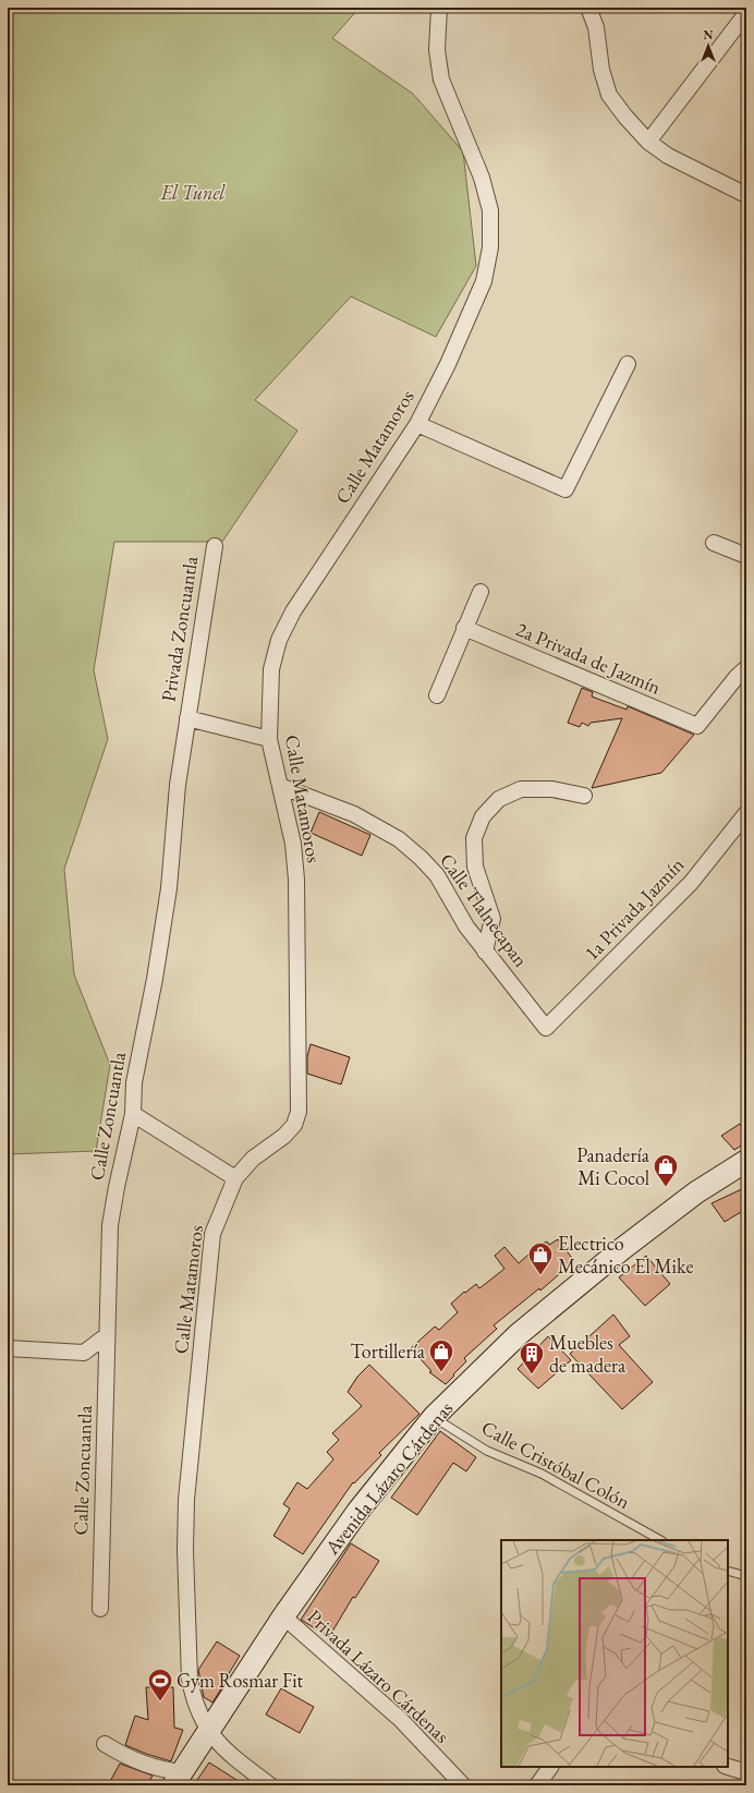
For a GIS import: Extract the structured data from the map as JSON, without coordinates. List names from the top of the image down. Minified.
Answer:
{"streets":{"main road":["Avenida Lázaro Cárdenas"],"street":["Calle Matamoros","Privada Zoncuantla","2a Privada de Jazmín","1a Privada Jazmín","Calle Tlalnecapan","Calle Zoncuantla","Privada Lázaro Cárdenas"],"lane":["Calle Cristóbal Colón"]},"crossings":[["Calle Matamoros","Calle Tlalnecapan"],["Calle Matamoros","Avenida Lázaro Cárdenas"],["Privada Zoncuantla","Calle Zoncuantla"],["1a Privada Jazmín","Calle Tlalnecapan"],["Calle Cristóbal Colón","Avenida Lázaro Cárdenas"],["Avenida Lázaro Cárdenas","Privada Lázaro Cárdenas"]],"parks":["El Tunel"],"places":{"shop":["Panadería Mi Cocol","Electrico Mecánico El Mike","Tortillería"],"building":["Muebles de madera"],"sports":["Gym Rosmar Fit"]},"north":"top"}
